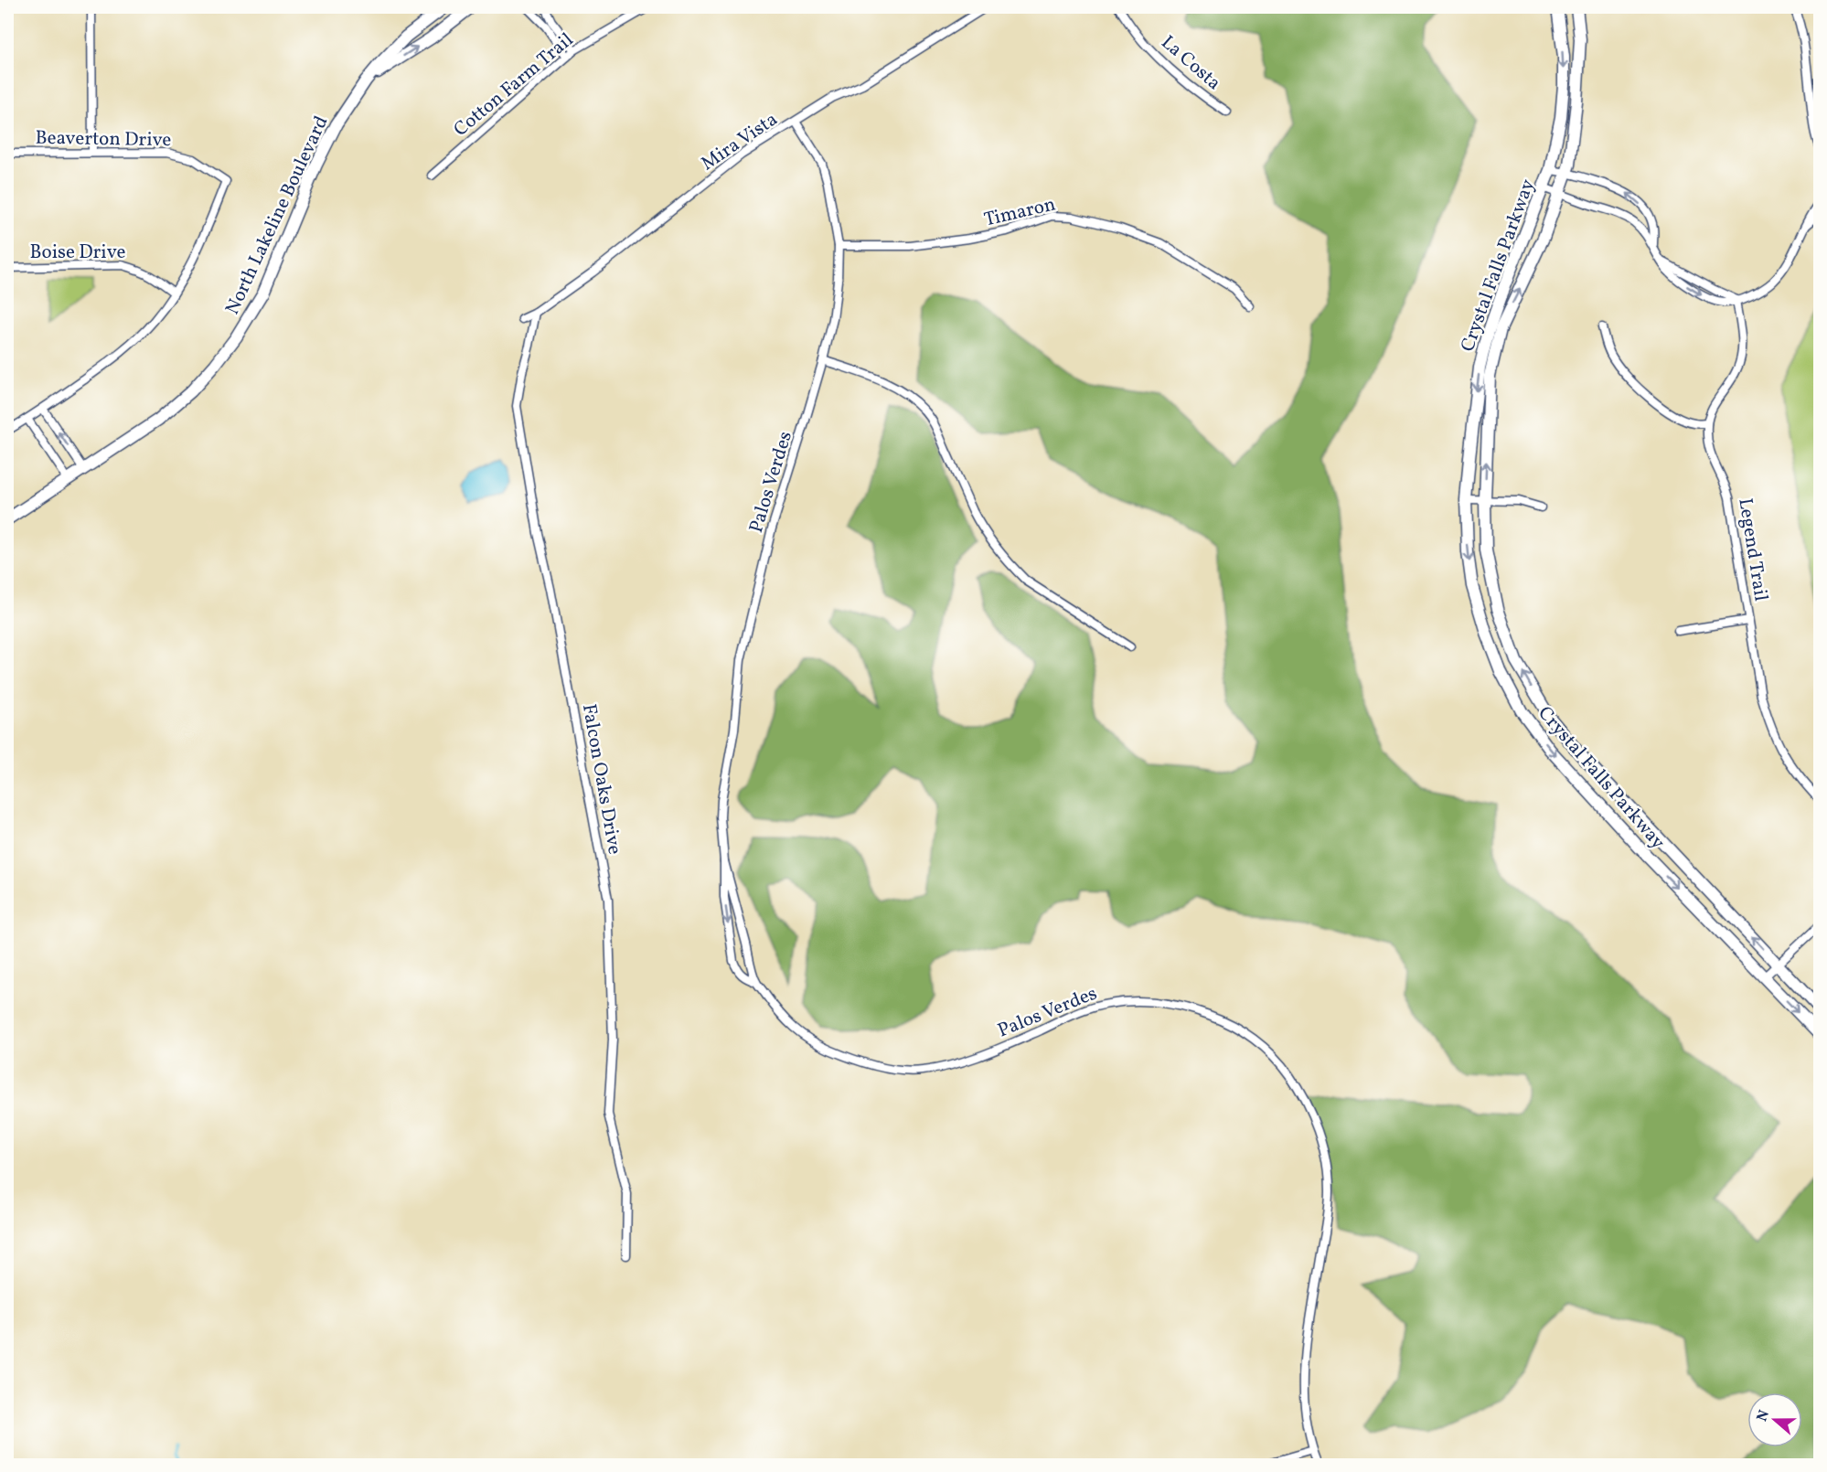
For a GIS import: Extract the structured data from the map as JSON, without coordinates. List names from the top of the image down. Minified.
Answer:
{"streets":{"street":["La Costa","Cotton Farm Trail","Beaverton Drive","Mira Vista","Timaron","North Lakeline Boulevard","Boise Drive","Crystal Falls Parkway","Palos Verdes","Legend Trail","Falcon Oaks Drive"]},"crossings":[["Beaverton Drive","Boise Drive"],["Mira Vista","Palos Verdes"],["Mira Vista","Falcon Oaks Drive"],["Timaron","Palos Verdes"]],"north":"left"}
